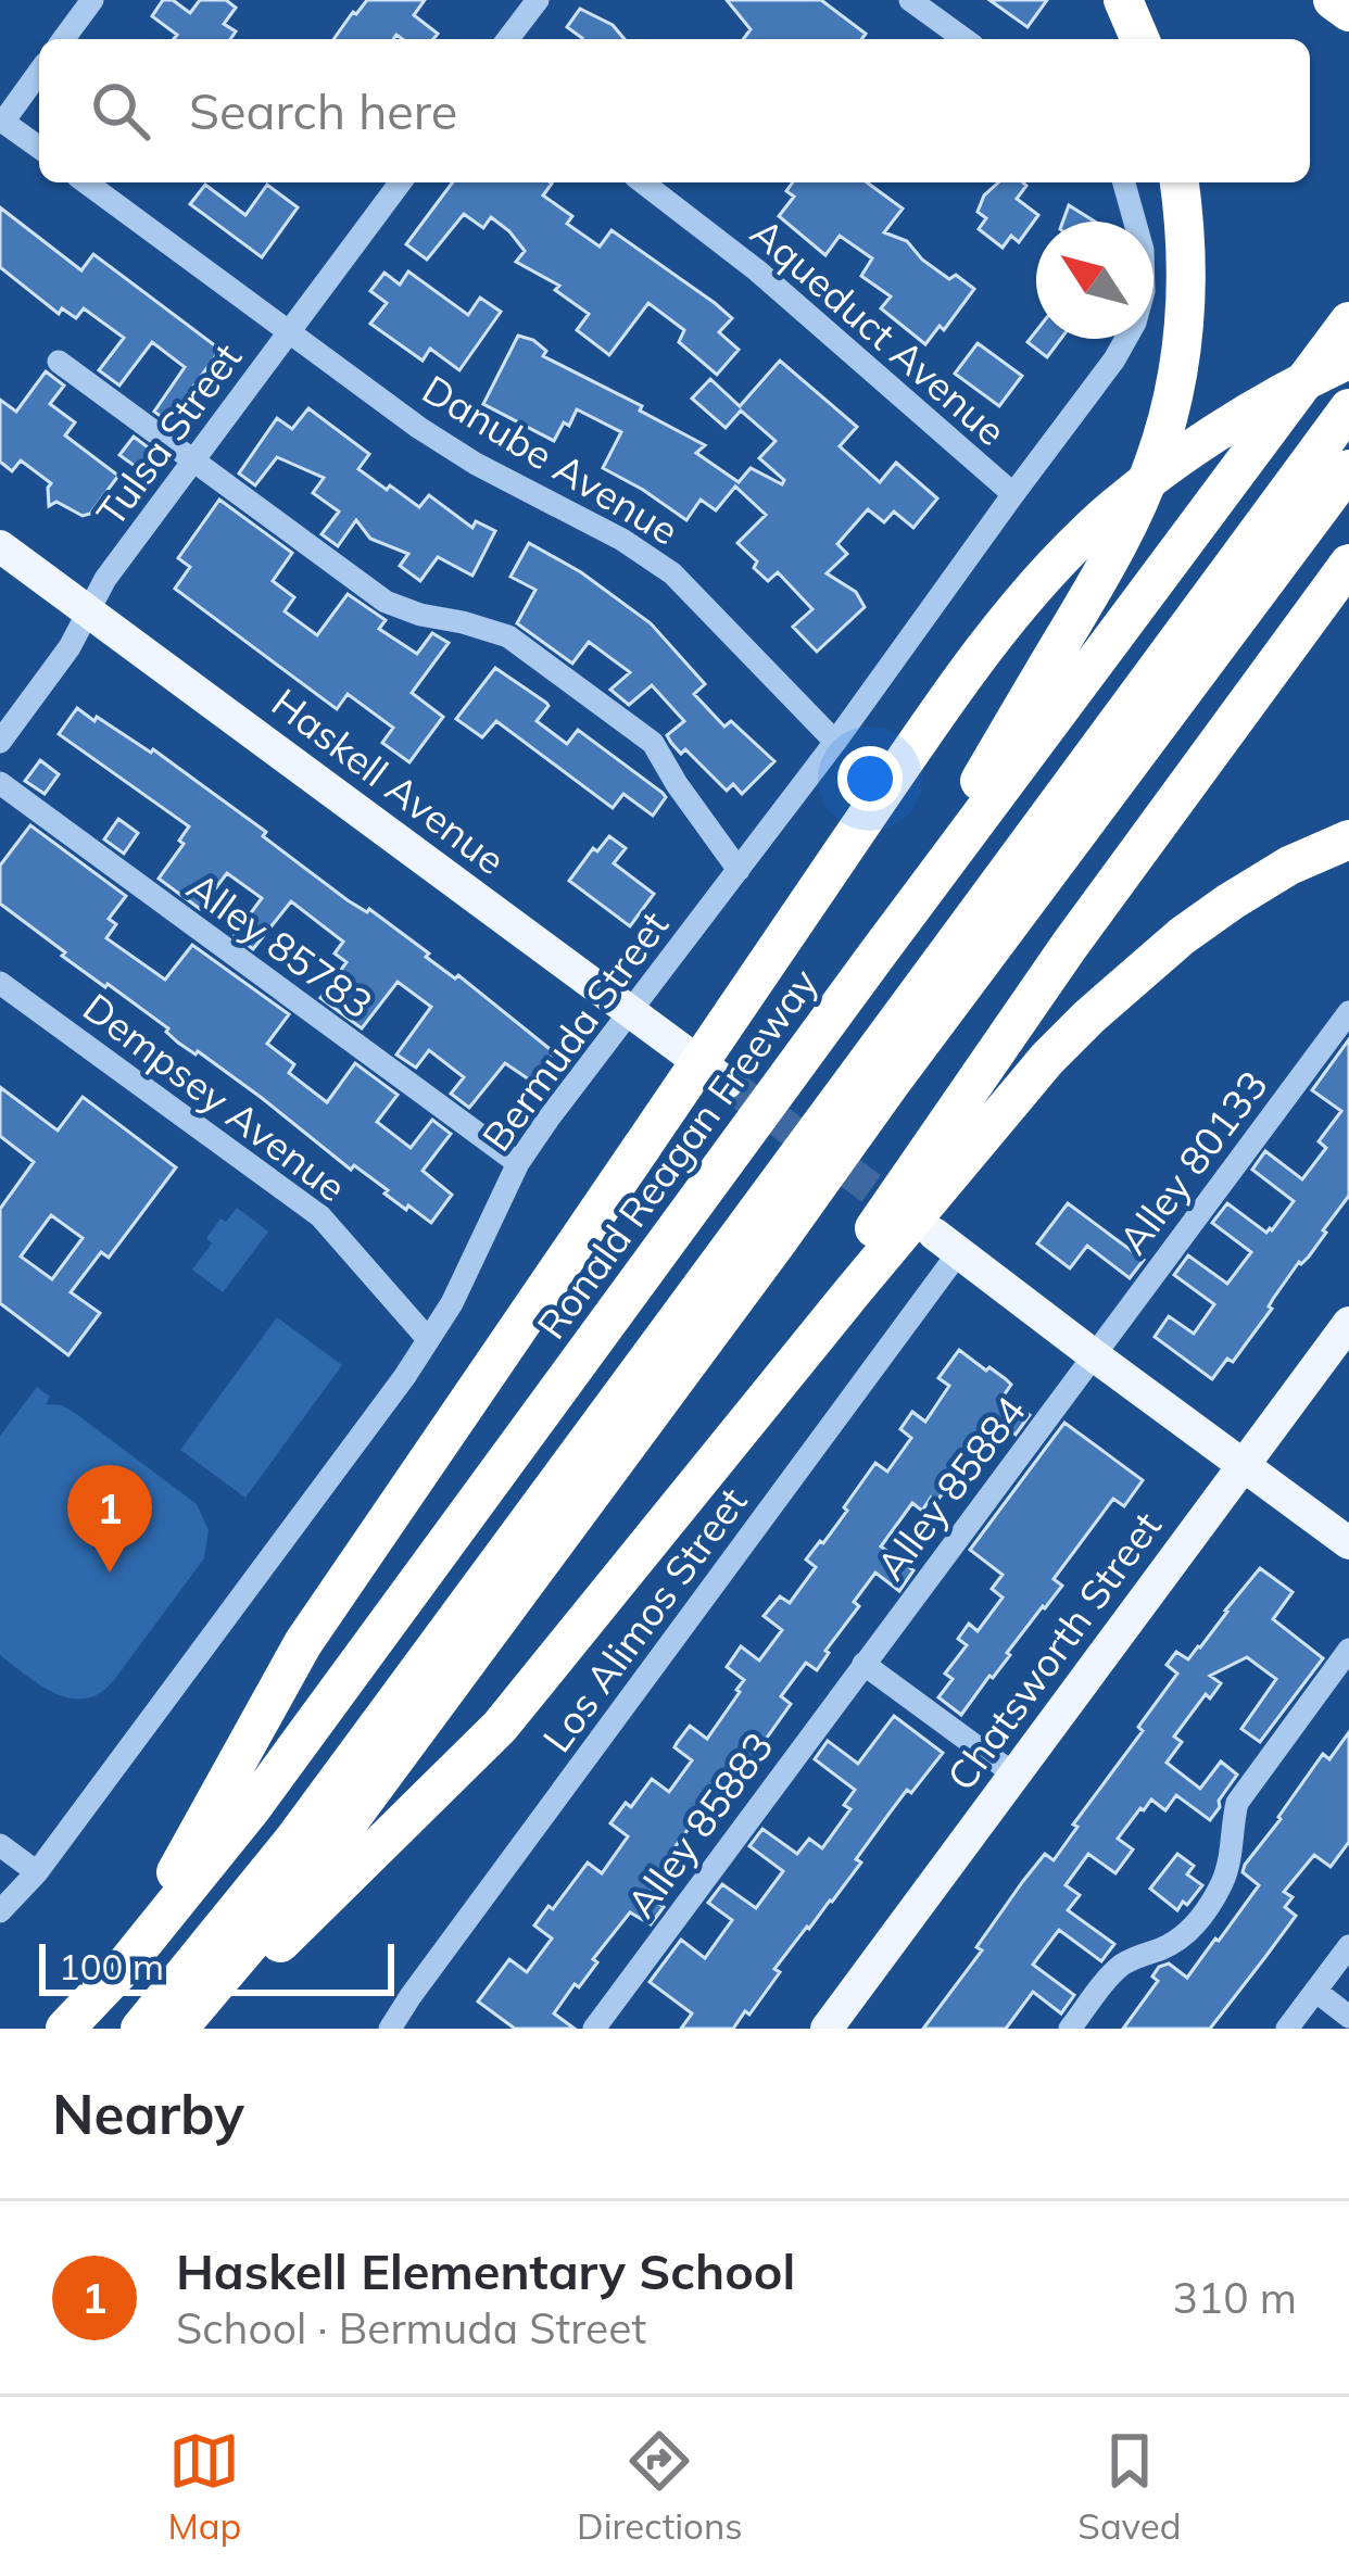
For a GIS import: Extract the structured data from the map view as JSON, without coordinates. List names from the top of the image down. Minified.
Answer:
{"streets":{"highway":["Ronald Reagan Freeway"],"main road":["Haskell Avenue","Chatsworth Street"],"street":["Aqueduct Avenue","Tulsa Street","Danube Avenue","Alley 85783","Bermuda Street","Dempsey Avenue","Alley 80133","Alley 85884","Los Alimos Street","Alley 85883"]},"crossings":[["Aqueduct Avenue","Bermuda Street"],["Tulsa Street","Danube Avenue"],["Tulsa Street","Haskell Avenue"],["Danube Avenue","Bermuda Street"],["Haskell Avenue","Bermuda Street"],["Alley 85783","Bermuda Street"],["Bermuda Street","Dempsey Avenue"],["Alley 80133","Alley 85884"],["Alley 85884","Alley 85883"]],"scale_bar":"100 m","north":"top left","page":{"search":"Search here","pins":"1","scale":"100 m","heading":"Nearby","list":[{"mark":"1","name":"Haskell Elementary School","note":"School · Bermuda Street","value":"310 m"}],"nav":["Map","Directions","Saved"]}}
